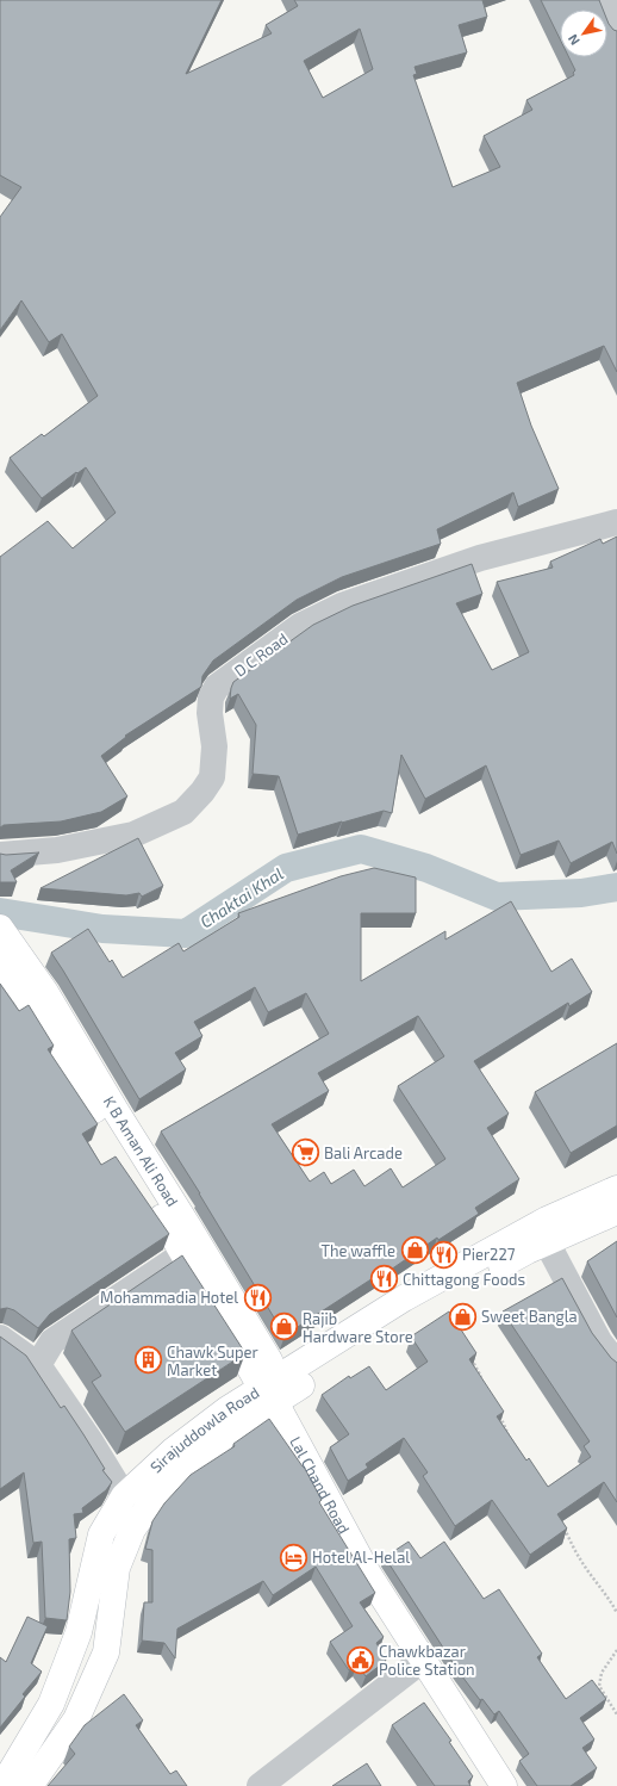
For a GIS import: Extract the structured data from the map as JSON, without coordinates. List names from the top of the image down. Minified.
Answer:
{"streets":{"main road":["K B Aman Ali Road","Sirajuddowla Road","Lal Chand Road"],"street":["D C Road"]},"crossings":[["K B Aman Ali Road","Sirajuddowla Road"],["K B Aman Ali Road","Lal Chand Road"],["Sirajuddowla Road","Lal Chand Road"]],"water":["Chaktai Khal"],"places":{"supermarket":["Bali Arcade"],"shop":["The waffle","Sweet Bangla","Rajib Hardware Store"],"restaurant":["Pier227","Chittagong Foods","Mohammadia Hotel"],"building":["Chawk Super Market"],"hotel":["Hotel Al-Helal"],"public building":["Chawkbazar Police Station"]},"north":"bottom left"}
